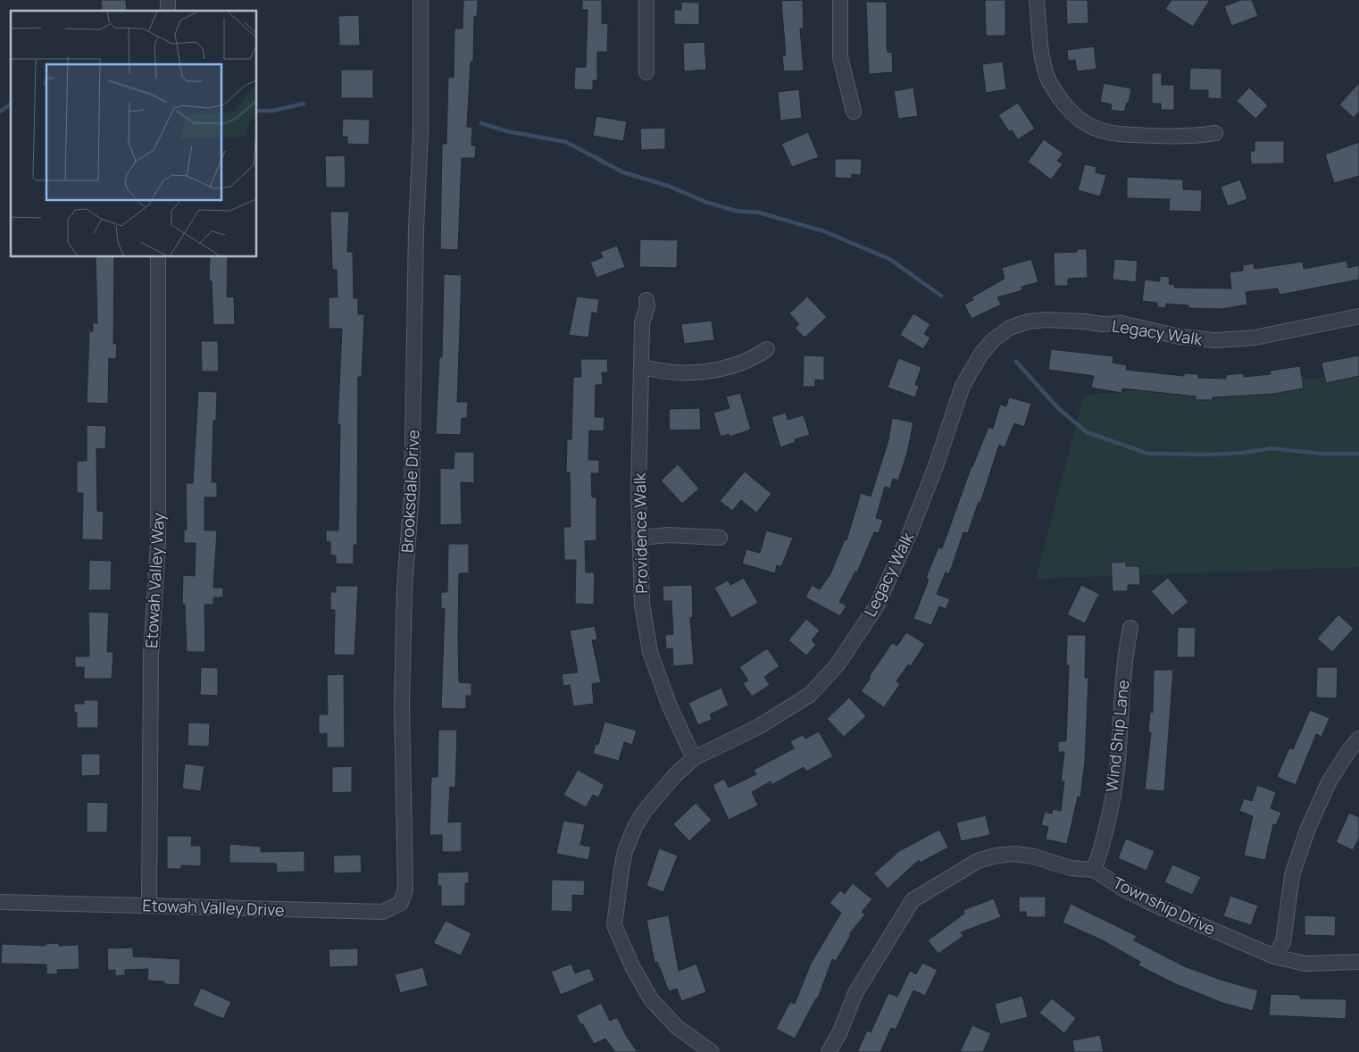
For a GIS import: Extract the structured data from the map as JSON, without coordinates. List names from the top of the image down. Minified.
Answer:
{"streets":{"street":["Legacy Walk","Brooksdale Drive","Providence Walk","Etowah Valley Way","Wind Ship Lane","Township Drive","Etowah Valley Drive"]},"crossings":[["Legacy Walk","Providence Walk"],["Brooksdale Drive","Etowah Valley Drive"],["Etowah Valley Way","Etowah Valley Drive"],["Wind Ship Lane","Township Drive"]]}
